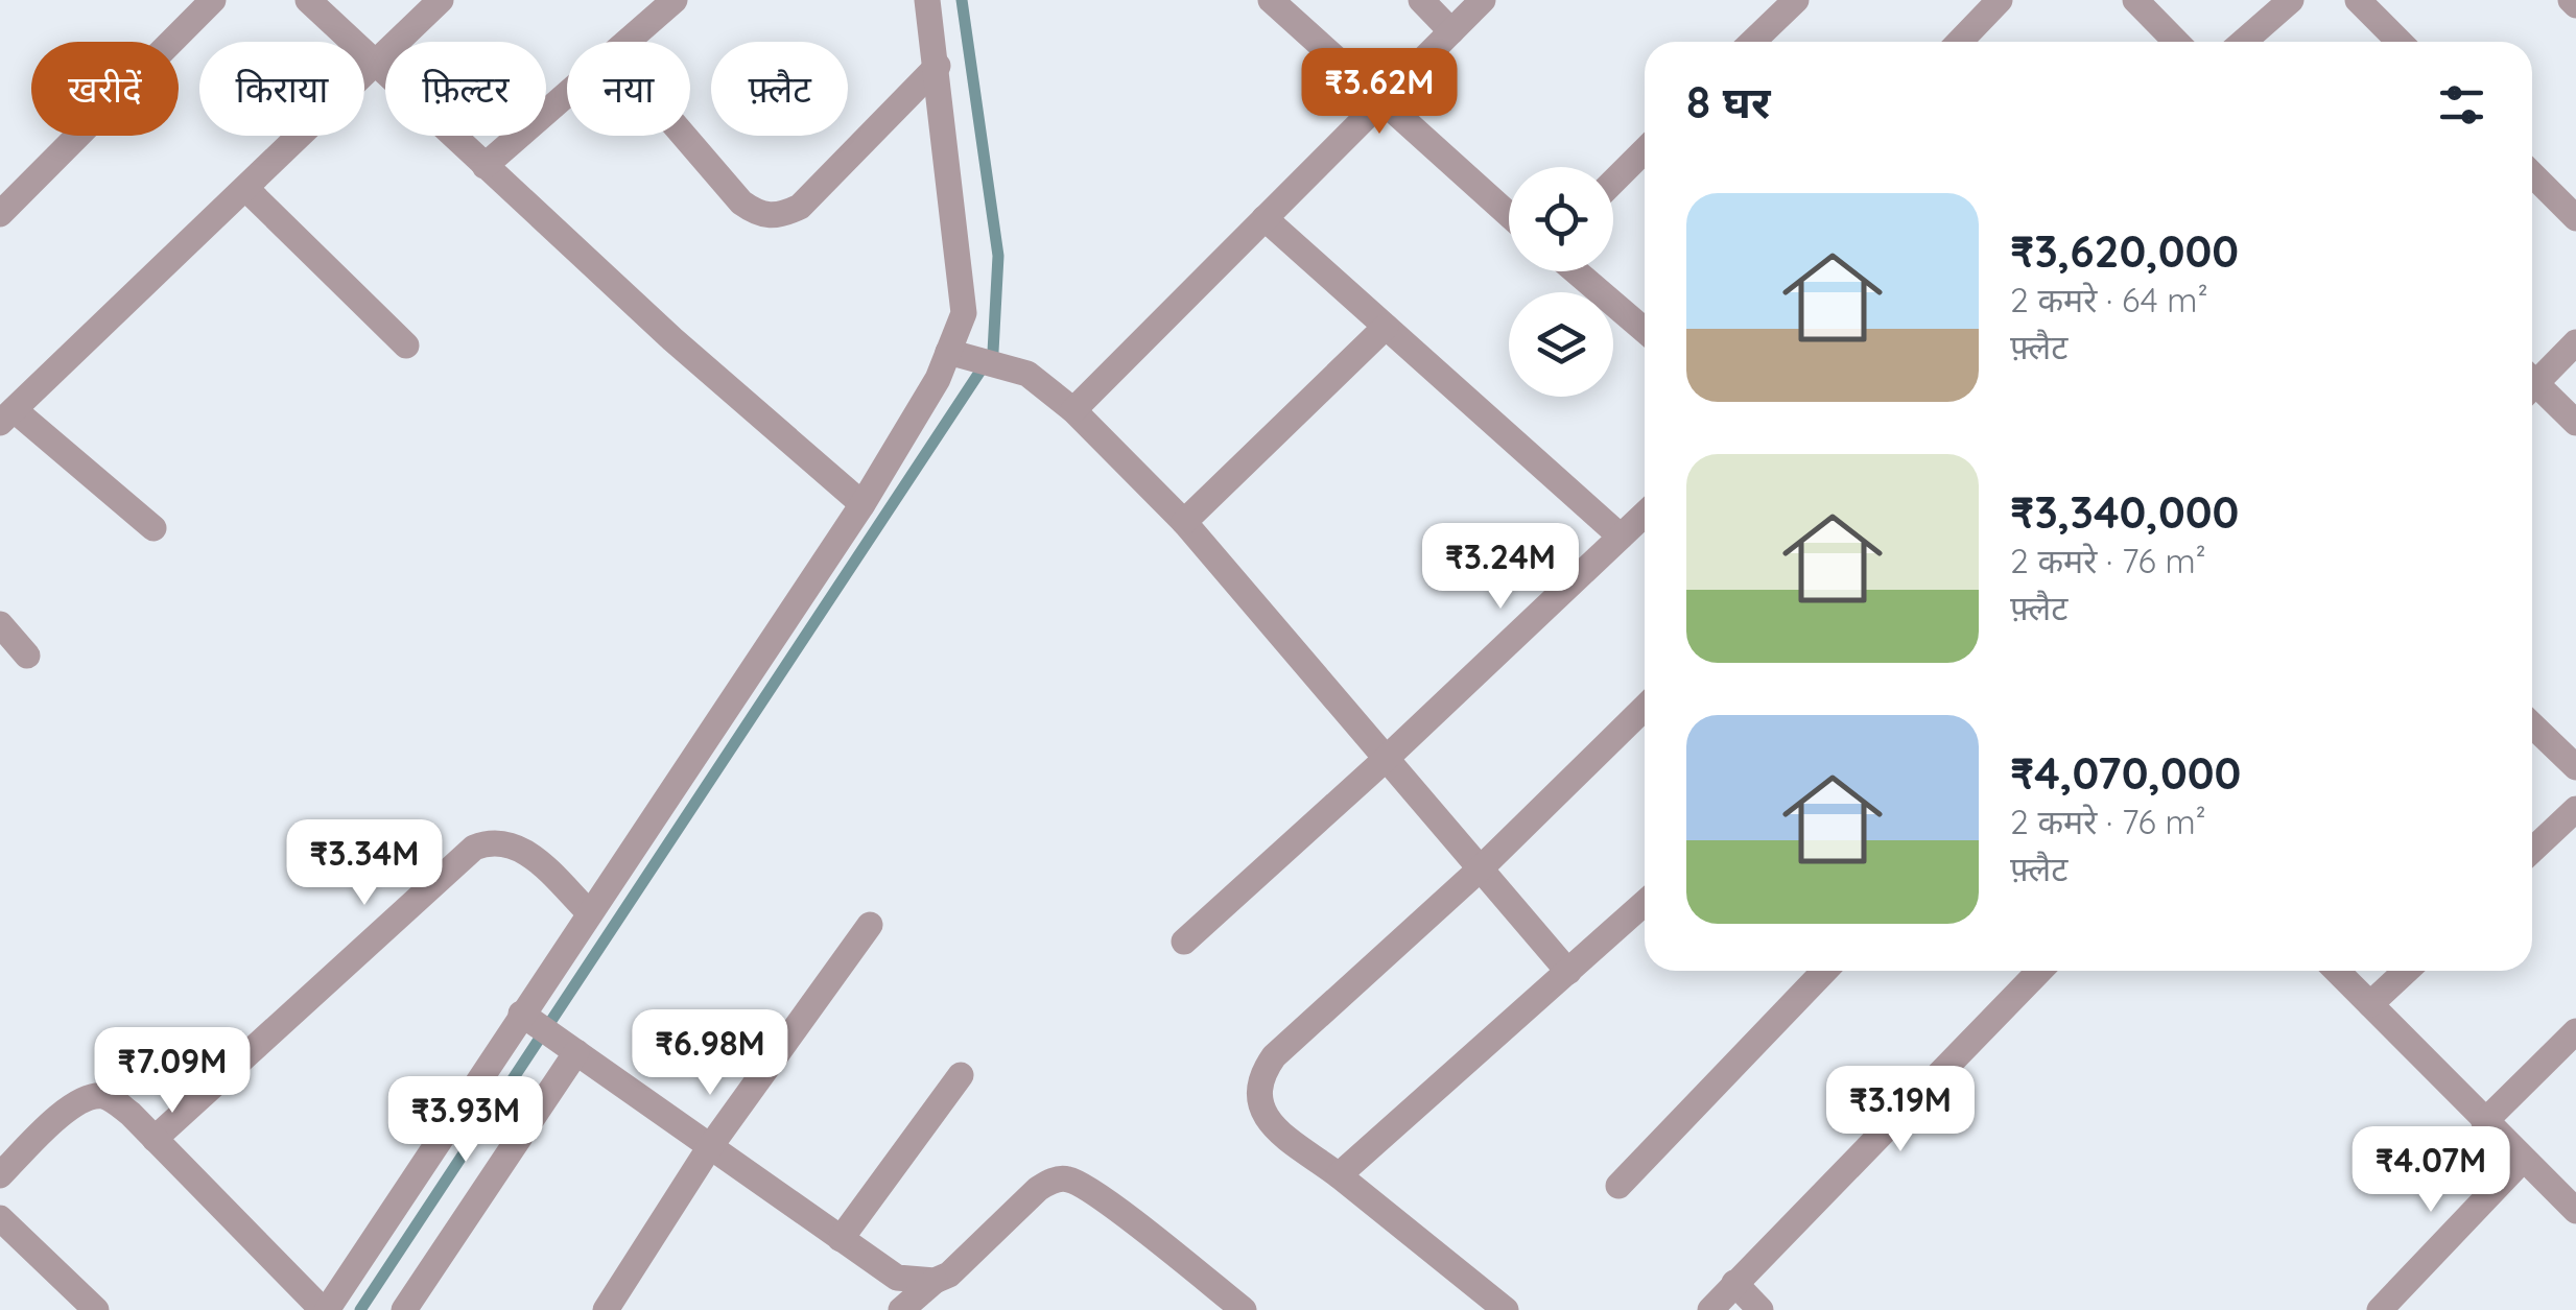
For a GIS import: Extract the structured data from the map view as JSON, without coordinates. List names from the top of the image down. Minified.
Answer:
{"page":{"chip":["खरीदें","किराया","फ़िल्टर","नया","फ़्लैट"],"heading":"8 घर","price":["₹3.62M","₹3.24M","₹3.34M","₹6.98M","₹7.09M","₹3.19M","₹3.93M","₹4.07M"],"list":[{"name":"₹3,620,000","note":"2 कमरे · 64 m² · फ़्लैट"},{"name":"₹3,340,000","note":"2 कमरे · 76 m² · फ़्लैट"},{"name":"₹4,070,000","note":"2 कमरे · 76 m² · फ़्लैट"}]}}
